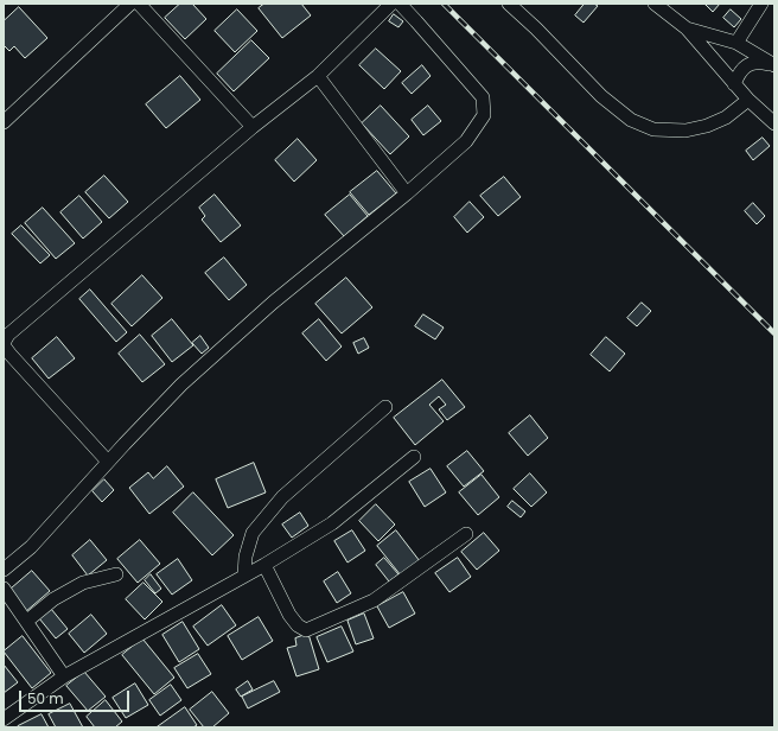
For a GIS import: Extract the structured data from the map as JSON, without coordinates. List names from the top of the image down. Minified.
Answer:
{"scale_bar":"50 m"}
